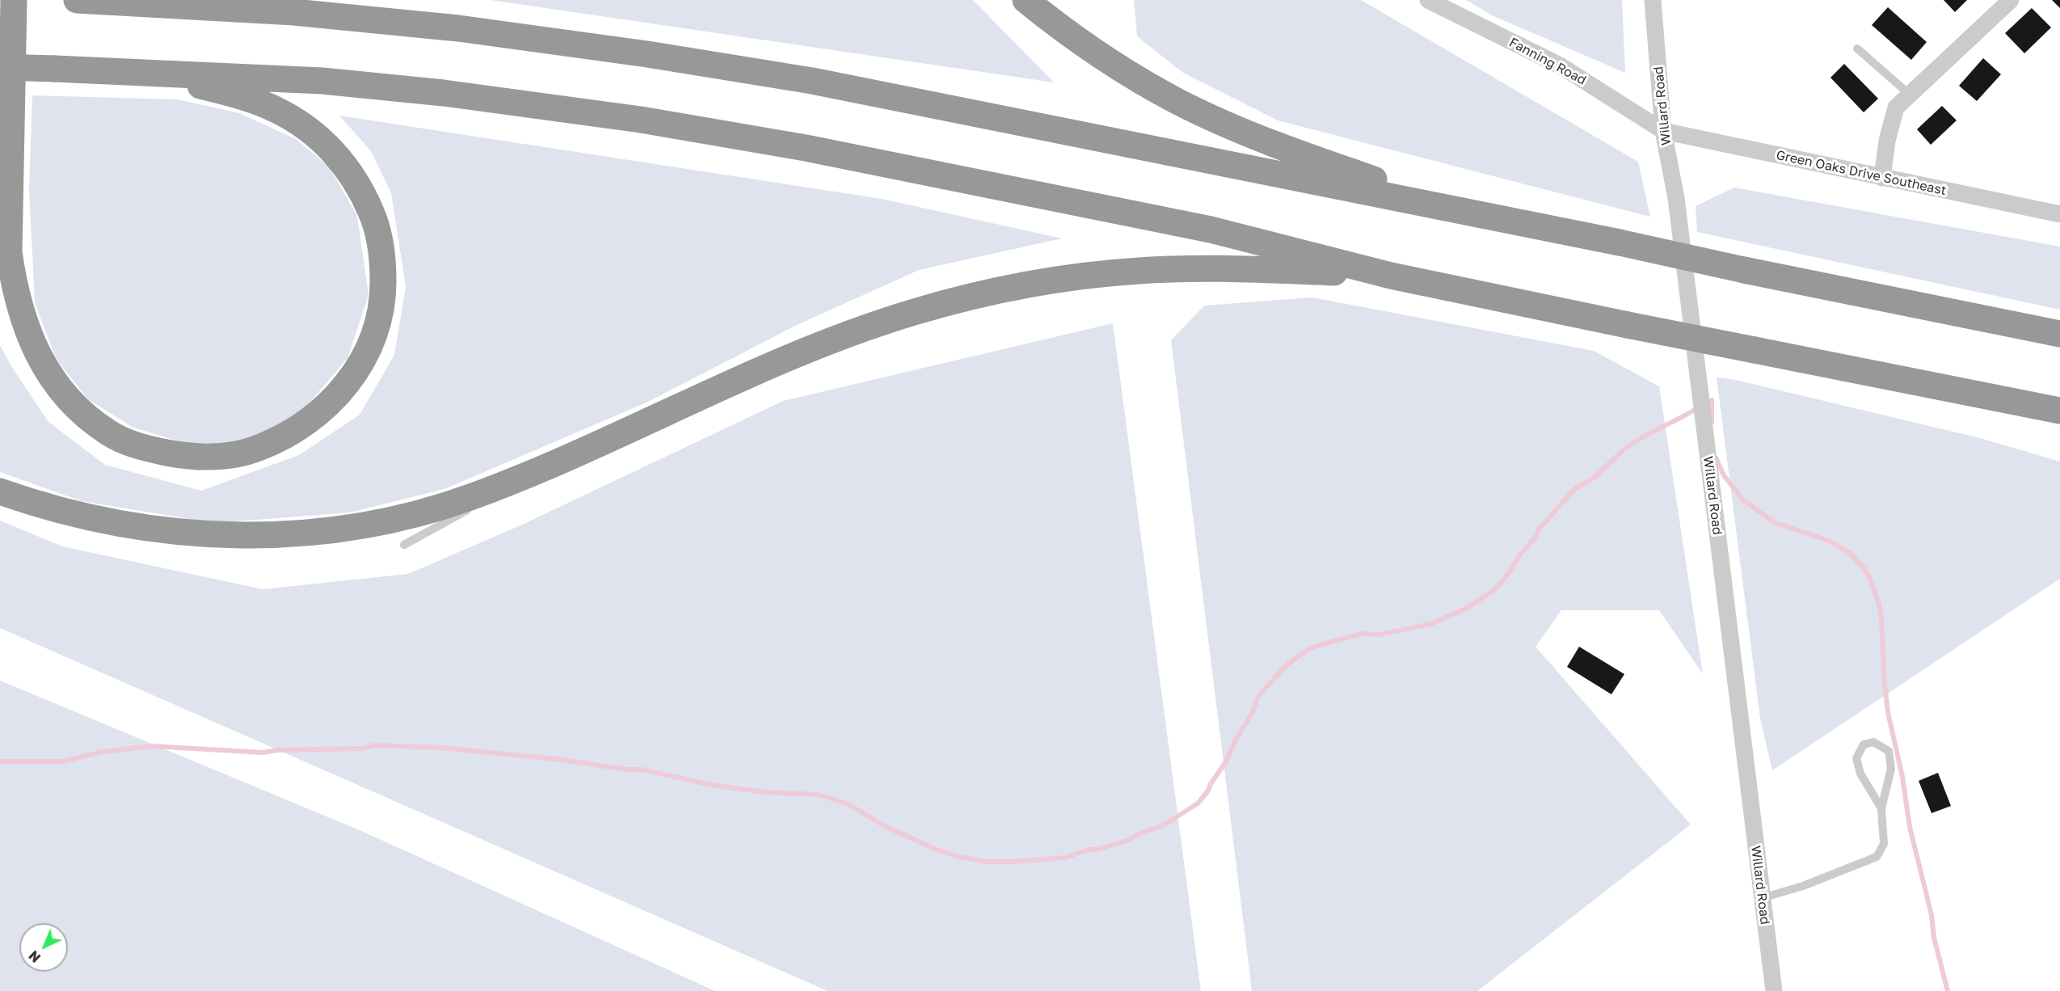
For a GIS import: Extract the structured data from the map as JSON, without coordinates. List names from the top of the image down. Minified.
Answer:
{"streets":{"street":["Fanning Road","Willard Road","Green Oaks Drive Southeast"]},"crossings":[["Fanning Road","Willard Road"],["Fanning Road","Green Oaks Drive Southeast"],["Willard Road","Green Oaks Drive Southeast"]],"north":"bottom left"}
